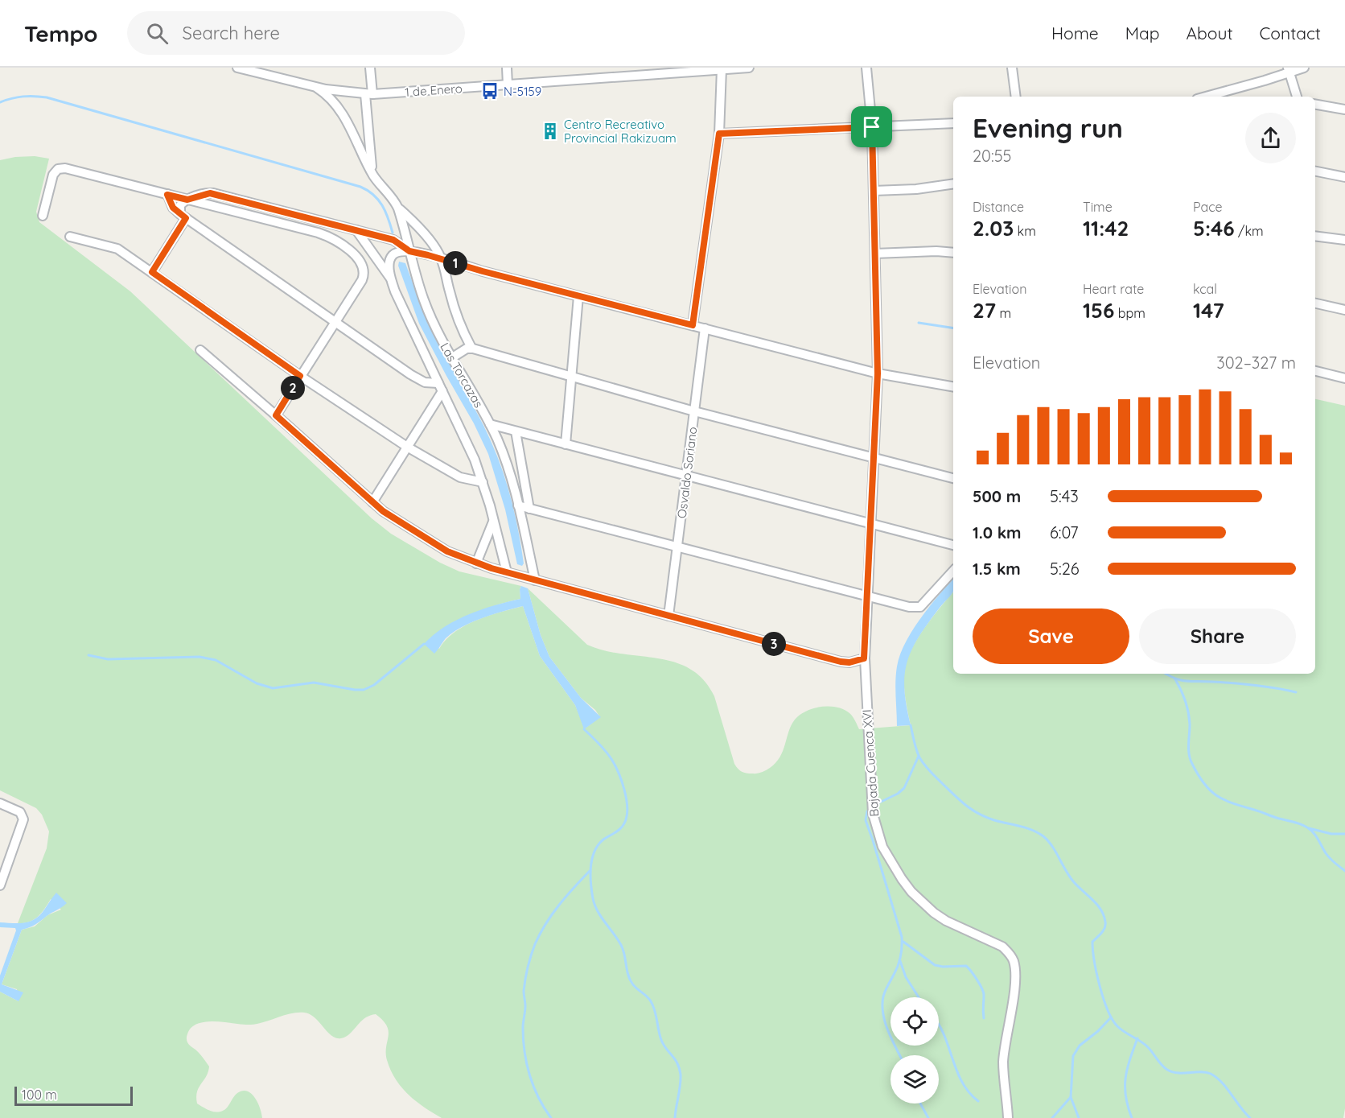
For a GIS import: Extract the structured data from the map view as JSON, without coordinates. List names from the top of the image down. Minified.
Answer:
{"streets":{"street":["1 de Enero","Las Torcazas","Osvaldo Soriano","Bajada Cuenca XVI"]},"crossings":[["1 de Enero","Las Torcazas"]],"places":{"bus stop":["N-5159"],"building":["Centro Recreativo Provincial Rakizuam"]},"scale_bar":"100 m","page":{"header":"Tempo","search":"Search here","nav":["Home","Map","About","Contact"],"heading":["Evening run","20:55"],"stats":[["Distance","2.03 km"],["Time","11:42"],["Pace","5:46 /km"],["Elevation","27 m"],["Heart rate","156 bpm"],["kcal","147"]],"pins":["1","2","3"],"chart":["Elevation","302–327 m"],"list":[{"name":"500 m","note":"5:43"},{"name":"1.0 km","note":"6:07"},{"name":"1.5 km","note":"5:26"}],"buttons":["Save","Share"],"scale":"100 m"}}
